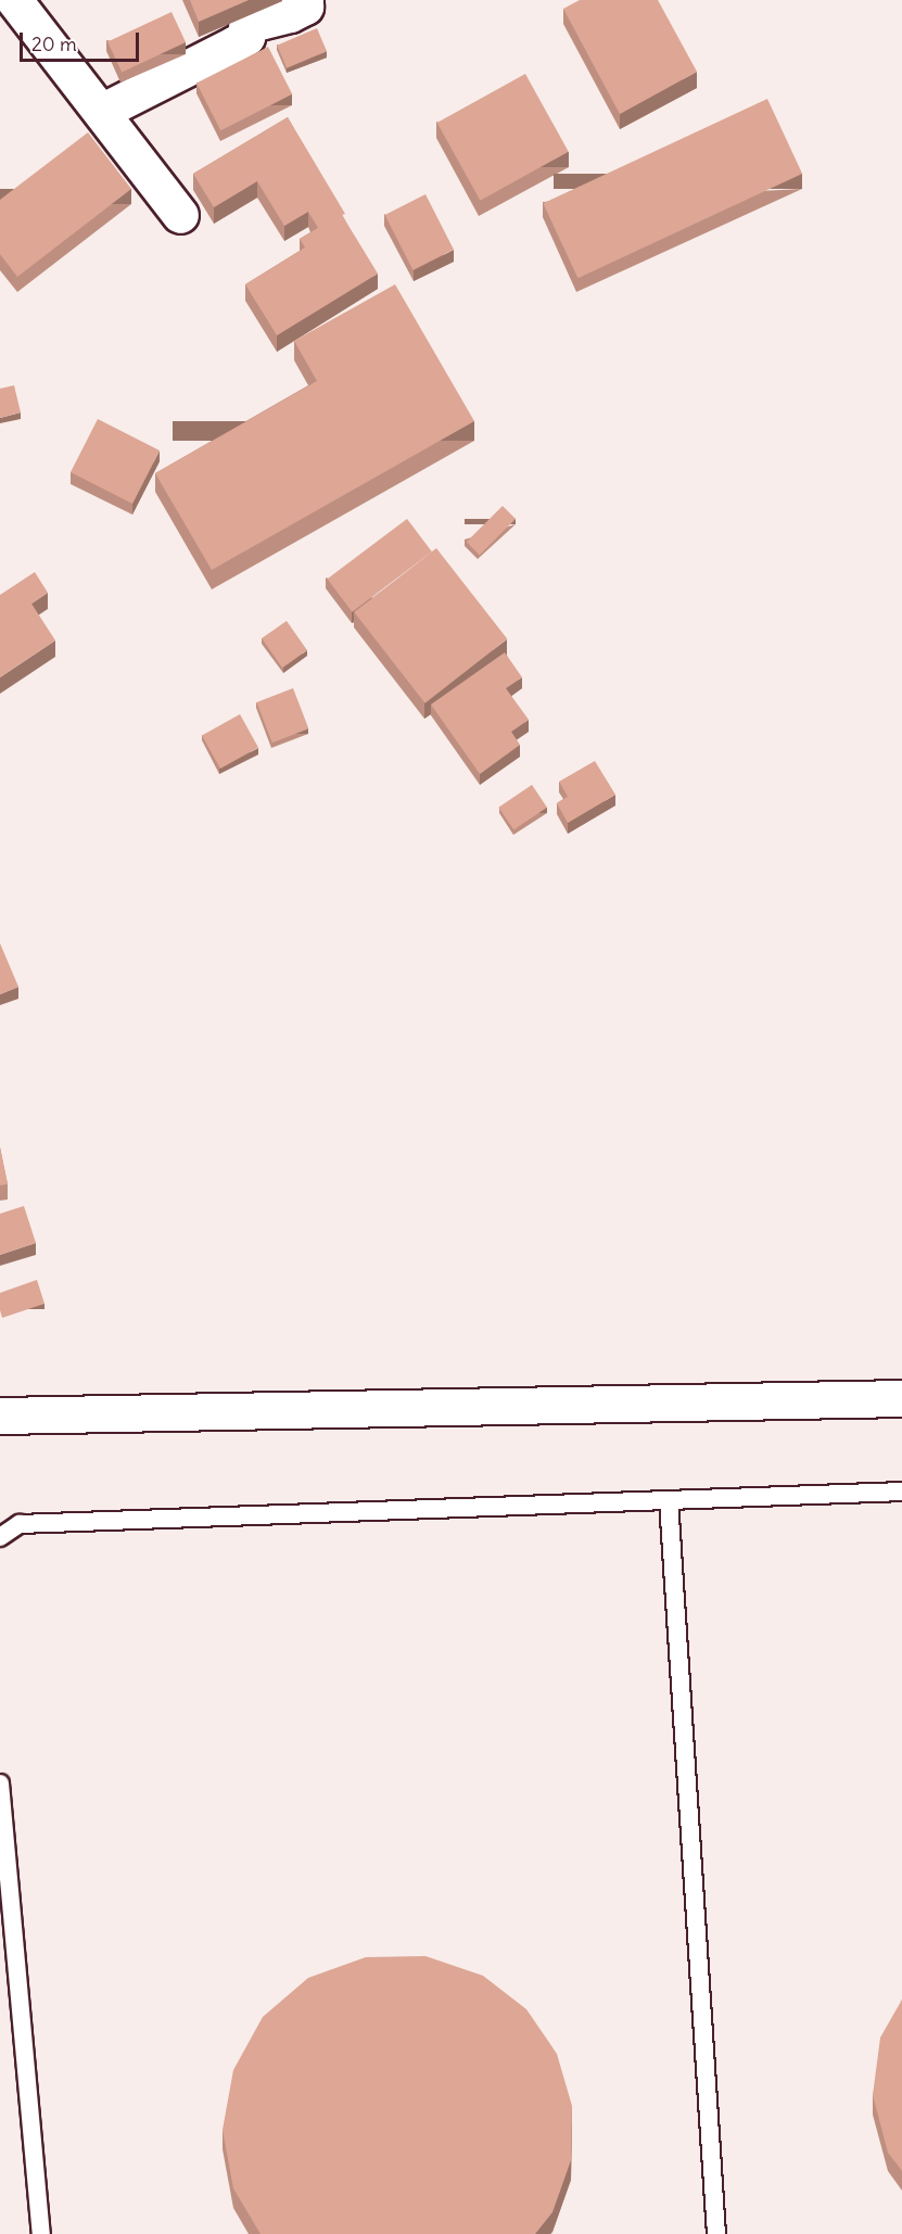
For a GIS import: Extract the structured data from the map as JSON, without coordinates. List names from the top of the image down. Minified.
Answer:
{"scale_bar":"20 m"}
